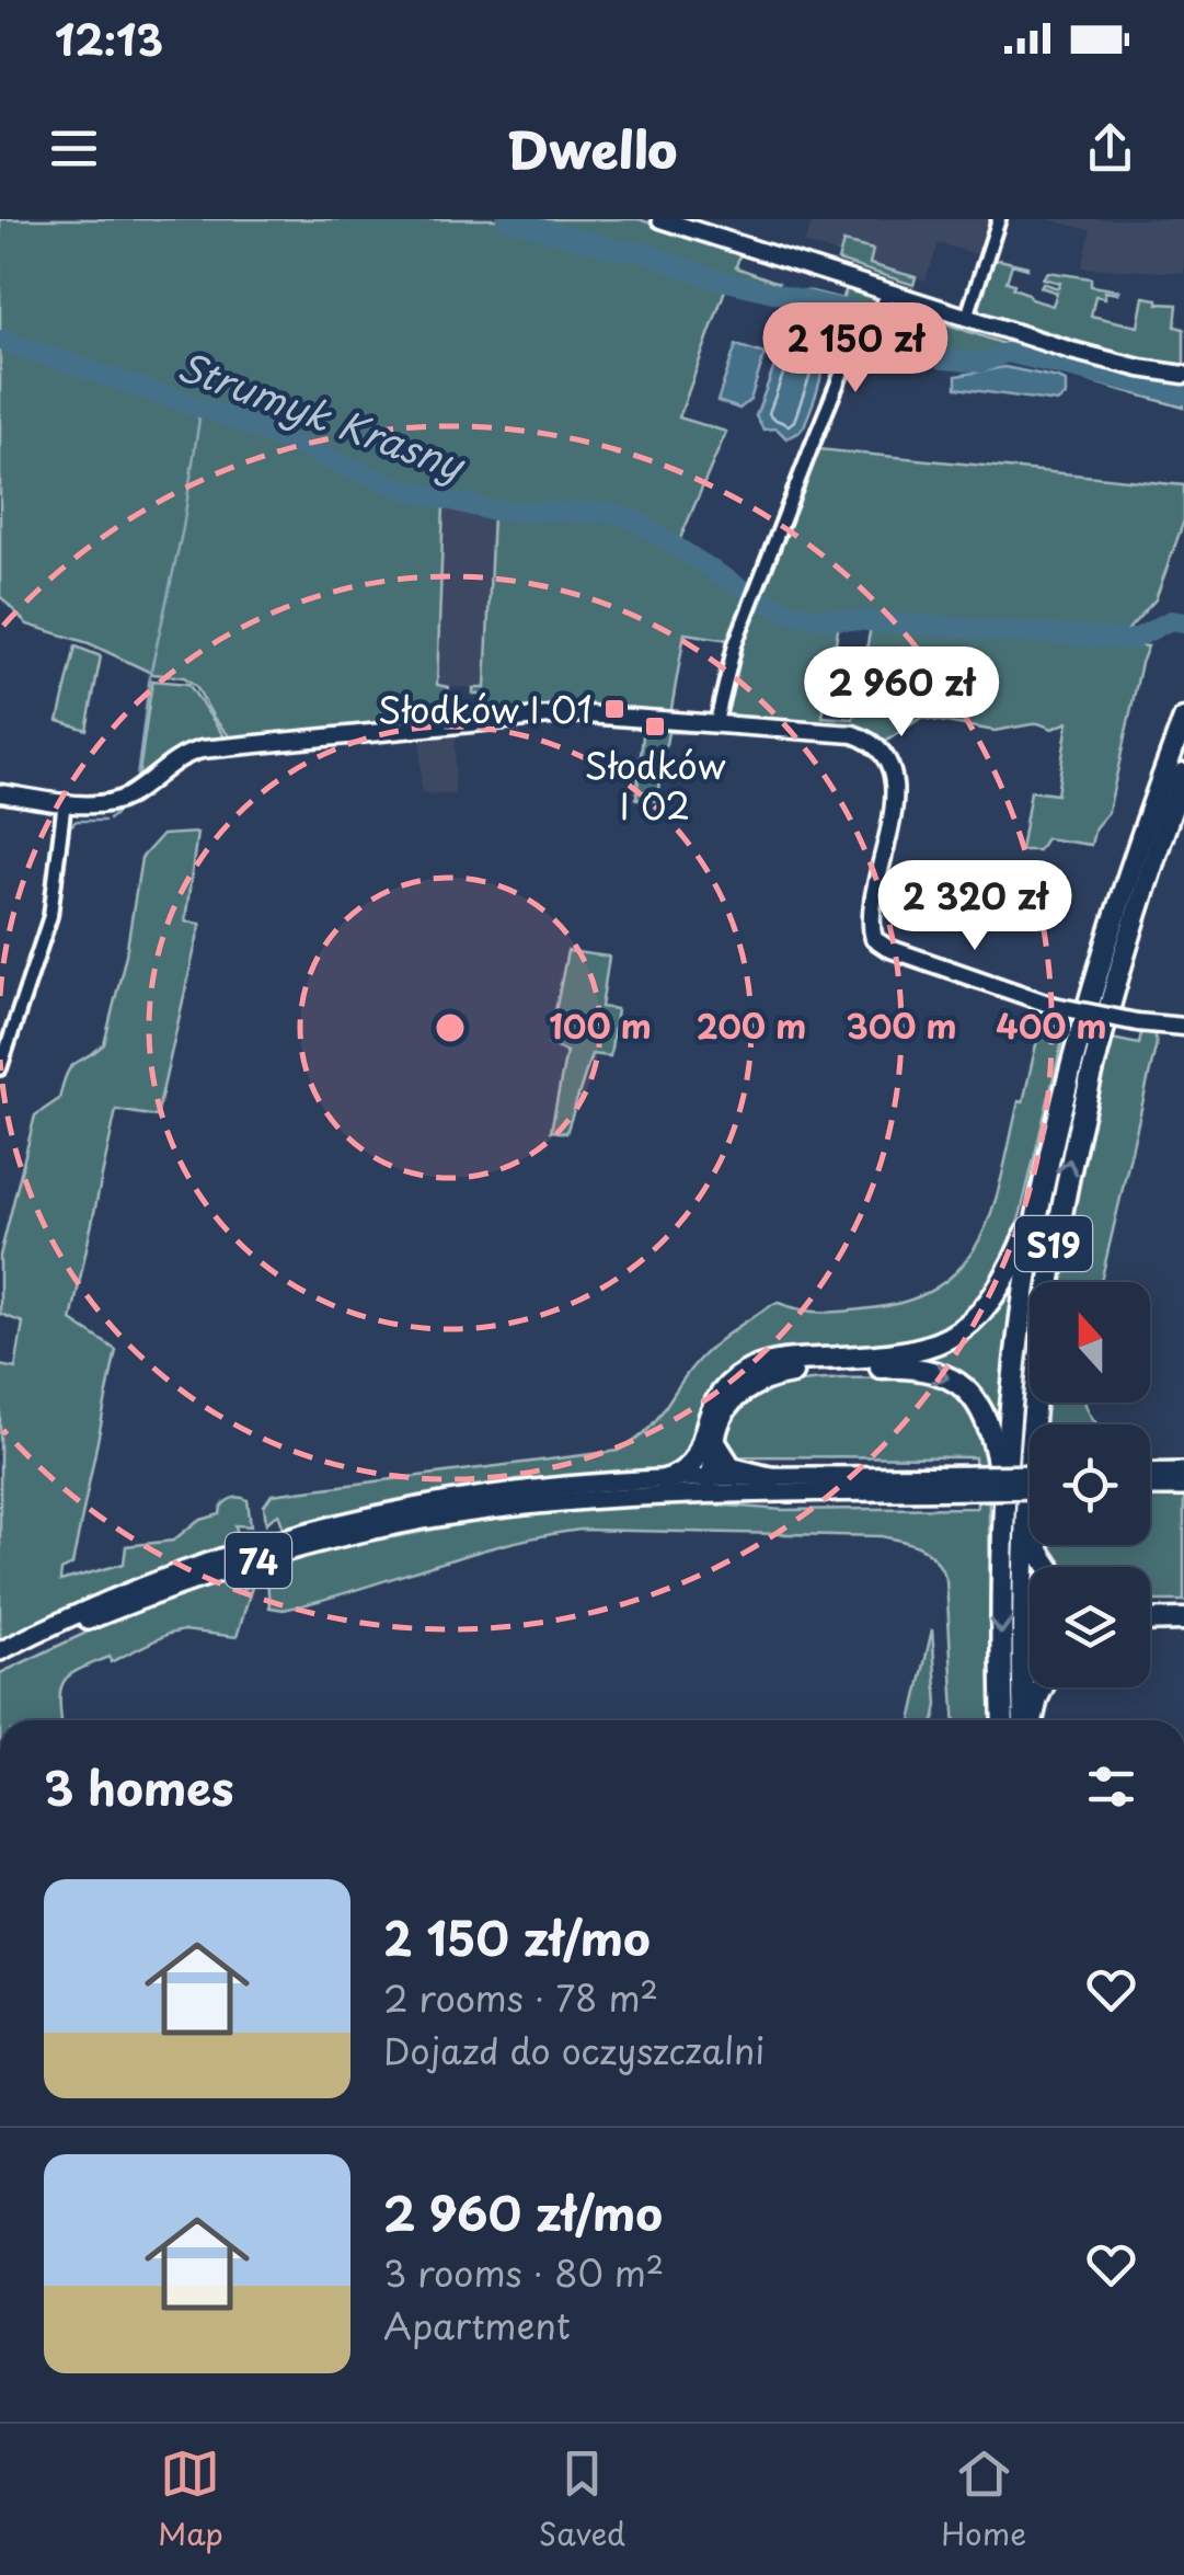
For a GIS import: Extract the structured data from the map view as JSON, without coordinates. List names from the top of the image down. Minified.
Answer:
{"streets":{"highway":["S19"],"main road":["74"]},"water":["Strumyk Krasny"],"places":{"transit":["Słodków I 01","Słodków I 02"]},"north":"top","page":{"status":"12:13","header":"Dwello","price":["2 150 zł","2 960 zł","2 320 zł"],"heading":"3 homes","list":[{"name":"2 150 zł/mo","note":"2 rooms · 78 m² · Dojazd do oczyszczalni"},{"name":"2 960 zł/mo","note":"3 rooms · 80 m² · Apartment"}],"tabs":["Map","Saved","Home"]},"rings":["100 m","200 m","300 m","400 m"]}
